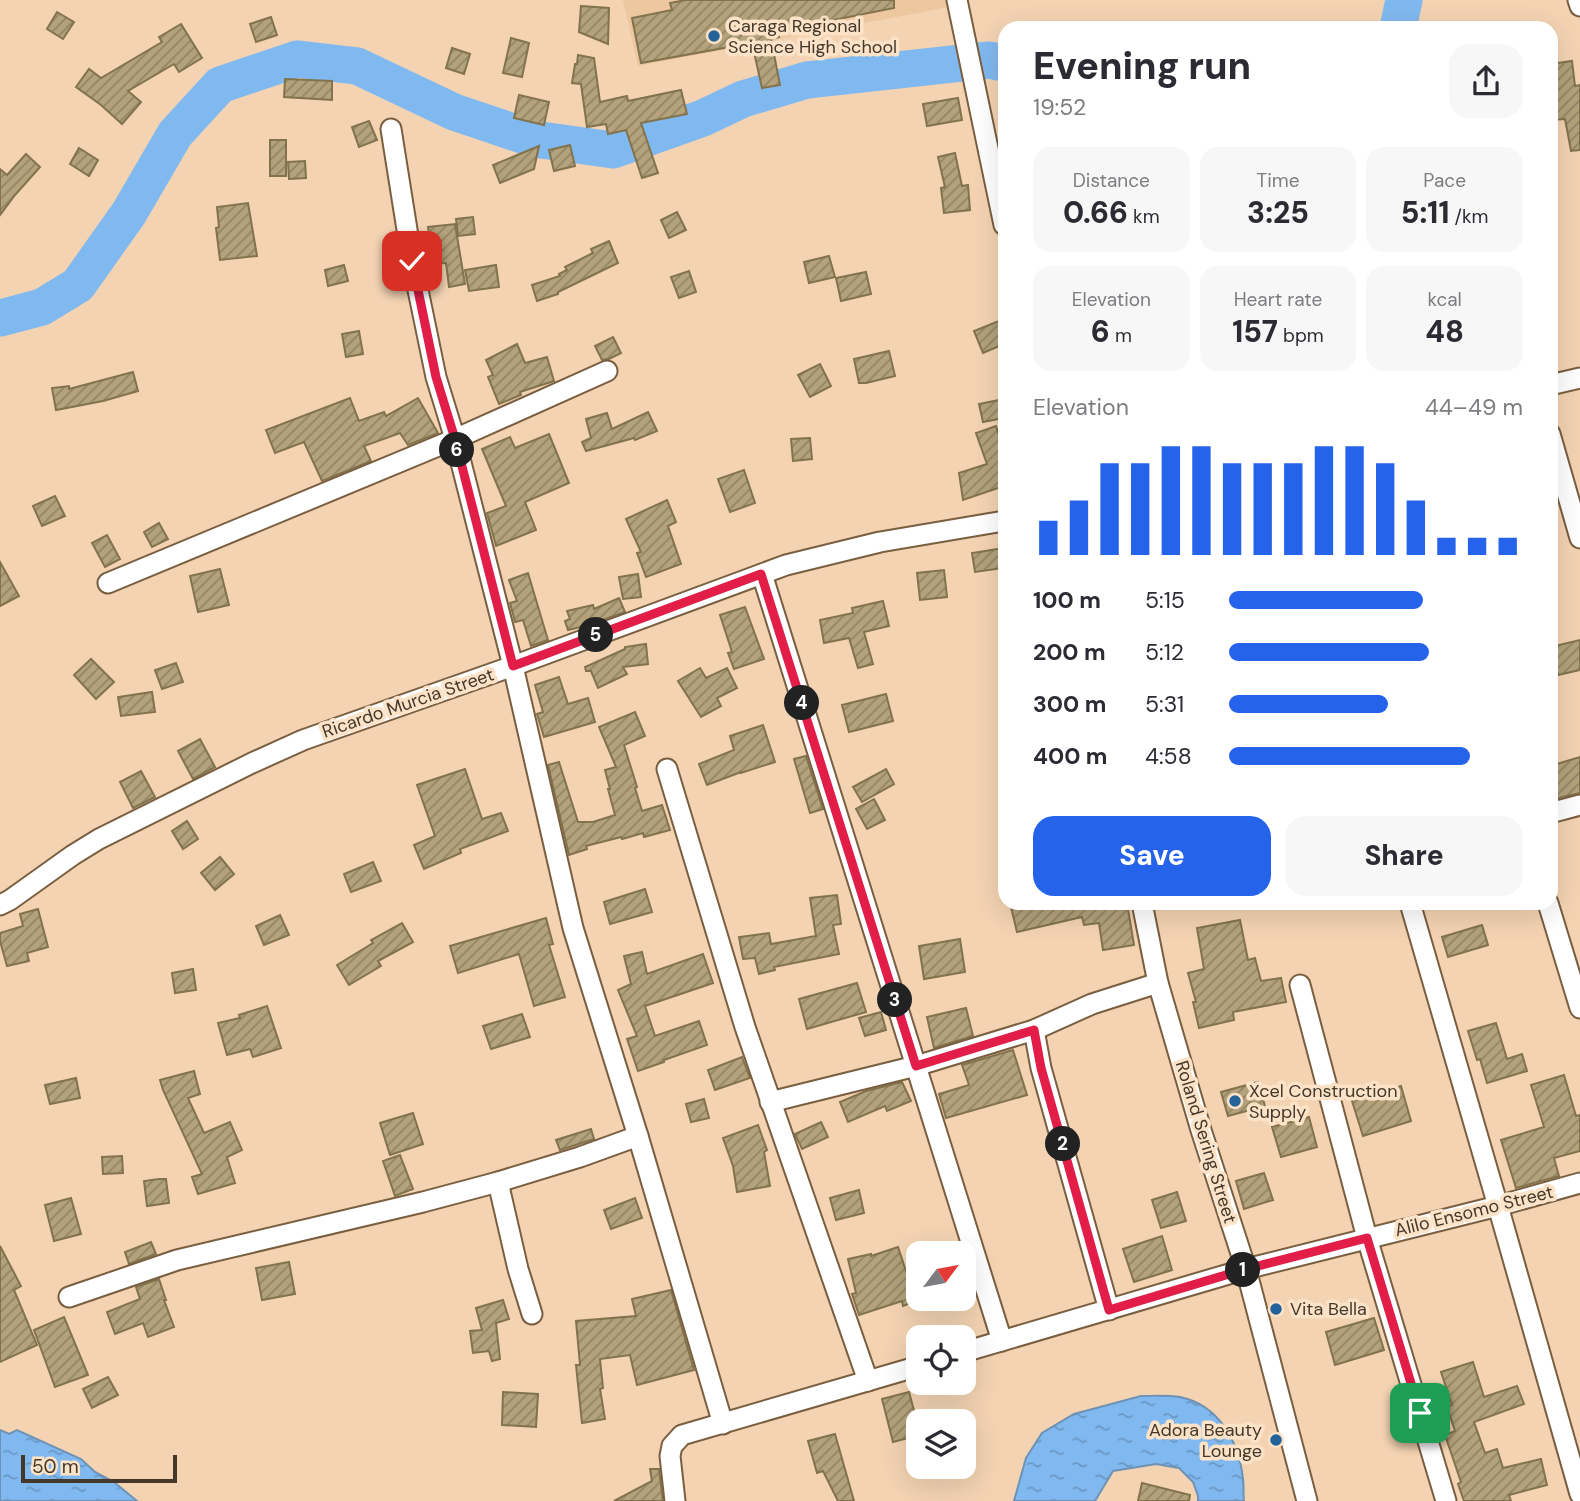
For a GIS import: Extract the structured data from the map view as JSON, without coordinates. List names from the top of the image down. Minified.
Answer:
{"streets":{"street":["Ricardo Murcia Street","Roland Sering Street","Alilo Ensomo Street"]},"crossings":[["Roland Sering Street","Alilo Ensomo Street"]],"places":["Caraga Regional Science High School","Xcel Construction Supply","Vita Bella","Adora Beauty Lounge"],"scale_bar":"50 m","north":"top right","page":{"heading":["Evening run","19:52"],"stats":[["Distance","0.66 km"],["Time","3:25"],["Pace","5:11 /km"],["Elevation","6 m"],["Heart rate","157 bpm"],["kcal","48"]],"chart":["Elevation","44–49 m"],"pins":["6","5","4","3","2","1"],"list":[{"name":"100 m","note":"5:15"},{"name":"200 m","note":"5:12"},{"name":"300 m","note":"5:31"},{"name":"400 m","note":"4:58"}],"buttons":["Save","Share"],"scale":"50 m"}}
